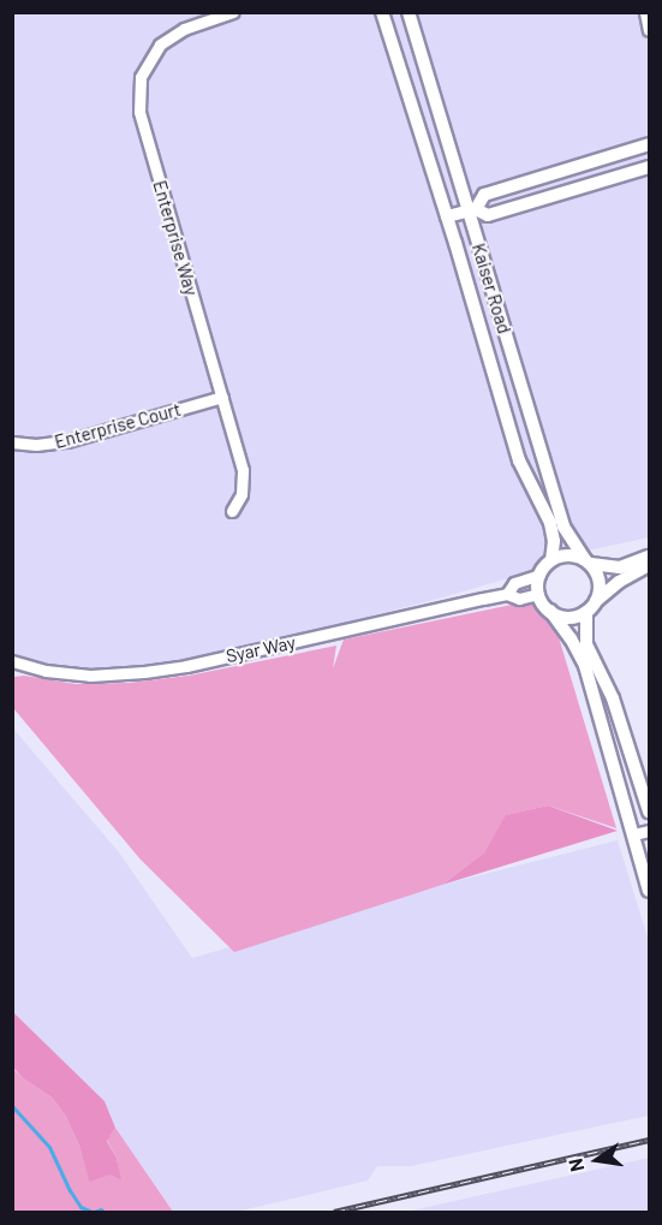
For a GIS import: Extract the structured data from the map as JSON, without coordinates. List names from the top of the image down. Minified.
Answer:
{"streets":{"street":["Enterprise Way","Kaiser Road","Enterprise Court","Syar Way"]},"crossings":[["Enterprise Way","Enterprise Court"],["Kaiser Road","Syar Way"]],"north":"left"}
